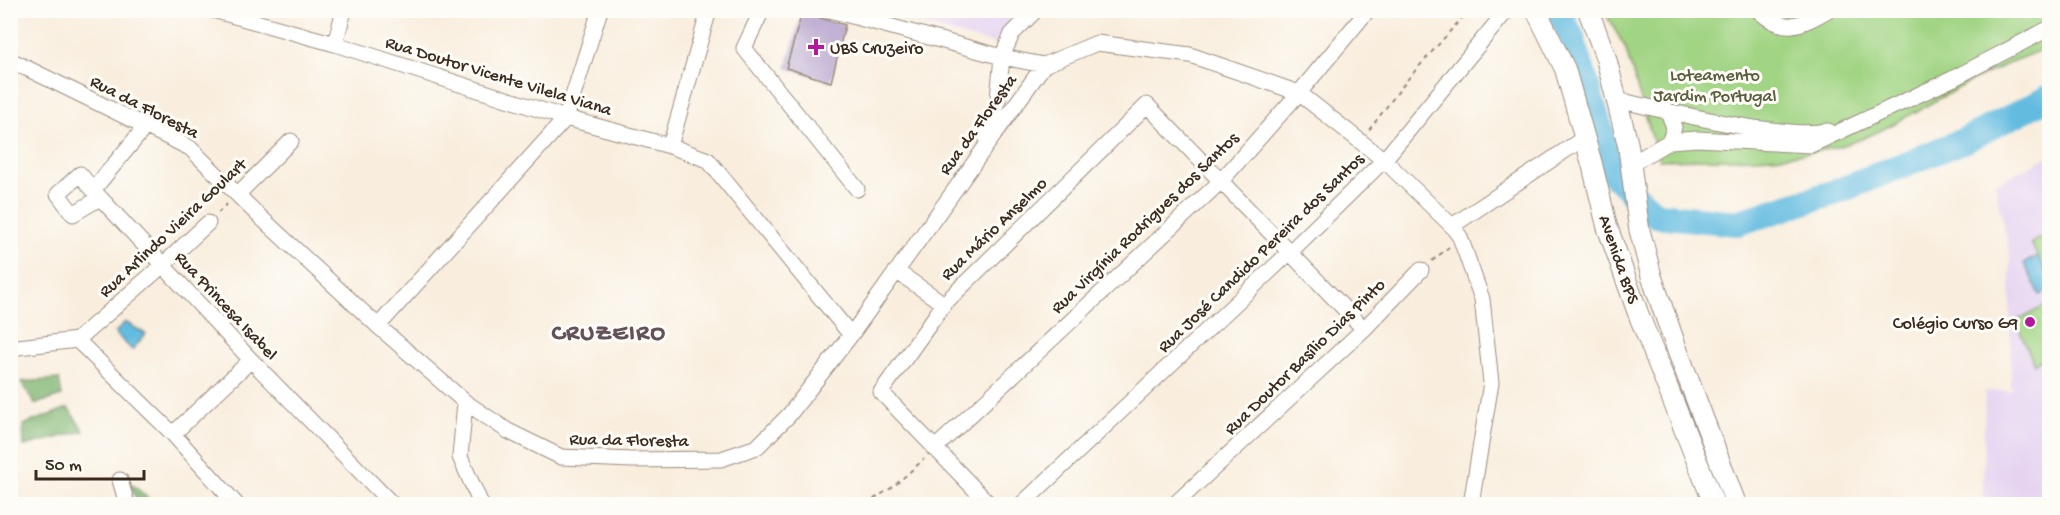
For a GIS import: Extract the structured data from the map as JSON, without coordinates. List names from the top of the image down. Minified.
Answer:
{"streets":{"main road":["Avenida BPS"],"street":["Rua Doutor Vicente Vilela Viana","Rua da Floresta","Rua Virgínia Rodrigues dos Santos","Rua Arlindo Vieira Goulart","Rua Mário Anselmo","Rua José Candido Pereira dos Santos","Rua Princesa Isabel","Rua Doutor Basílio Dias Pinto"]},"crossings":[["Rua Doutor Vicente Vilela Viana","Rua da Floresta"],["Rua da Floresta","Rua Arlindo Vieira Goulart"],["Rua da Floresta","Rua Princesa Isabel"],["Rua Virgínia Rodrigues dos Santos","Rua Mário Anselmo"],["Rua Arlindo Vieira Goulart","Rua Princesa Isabel"]],"districts":["CRUZEIRO"],"parks":["Loteamento Jardim Portugal"],"places":{"health":["UBS Cruzeiro"],"other":["Colégio Curso G9"]},"scale_bar":"50 m"}
